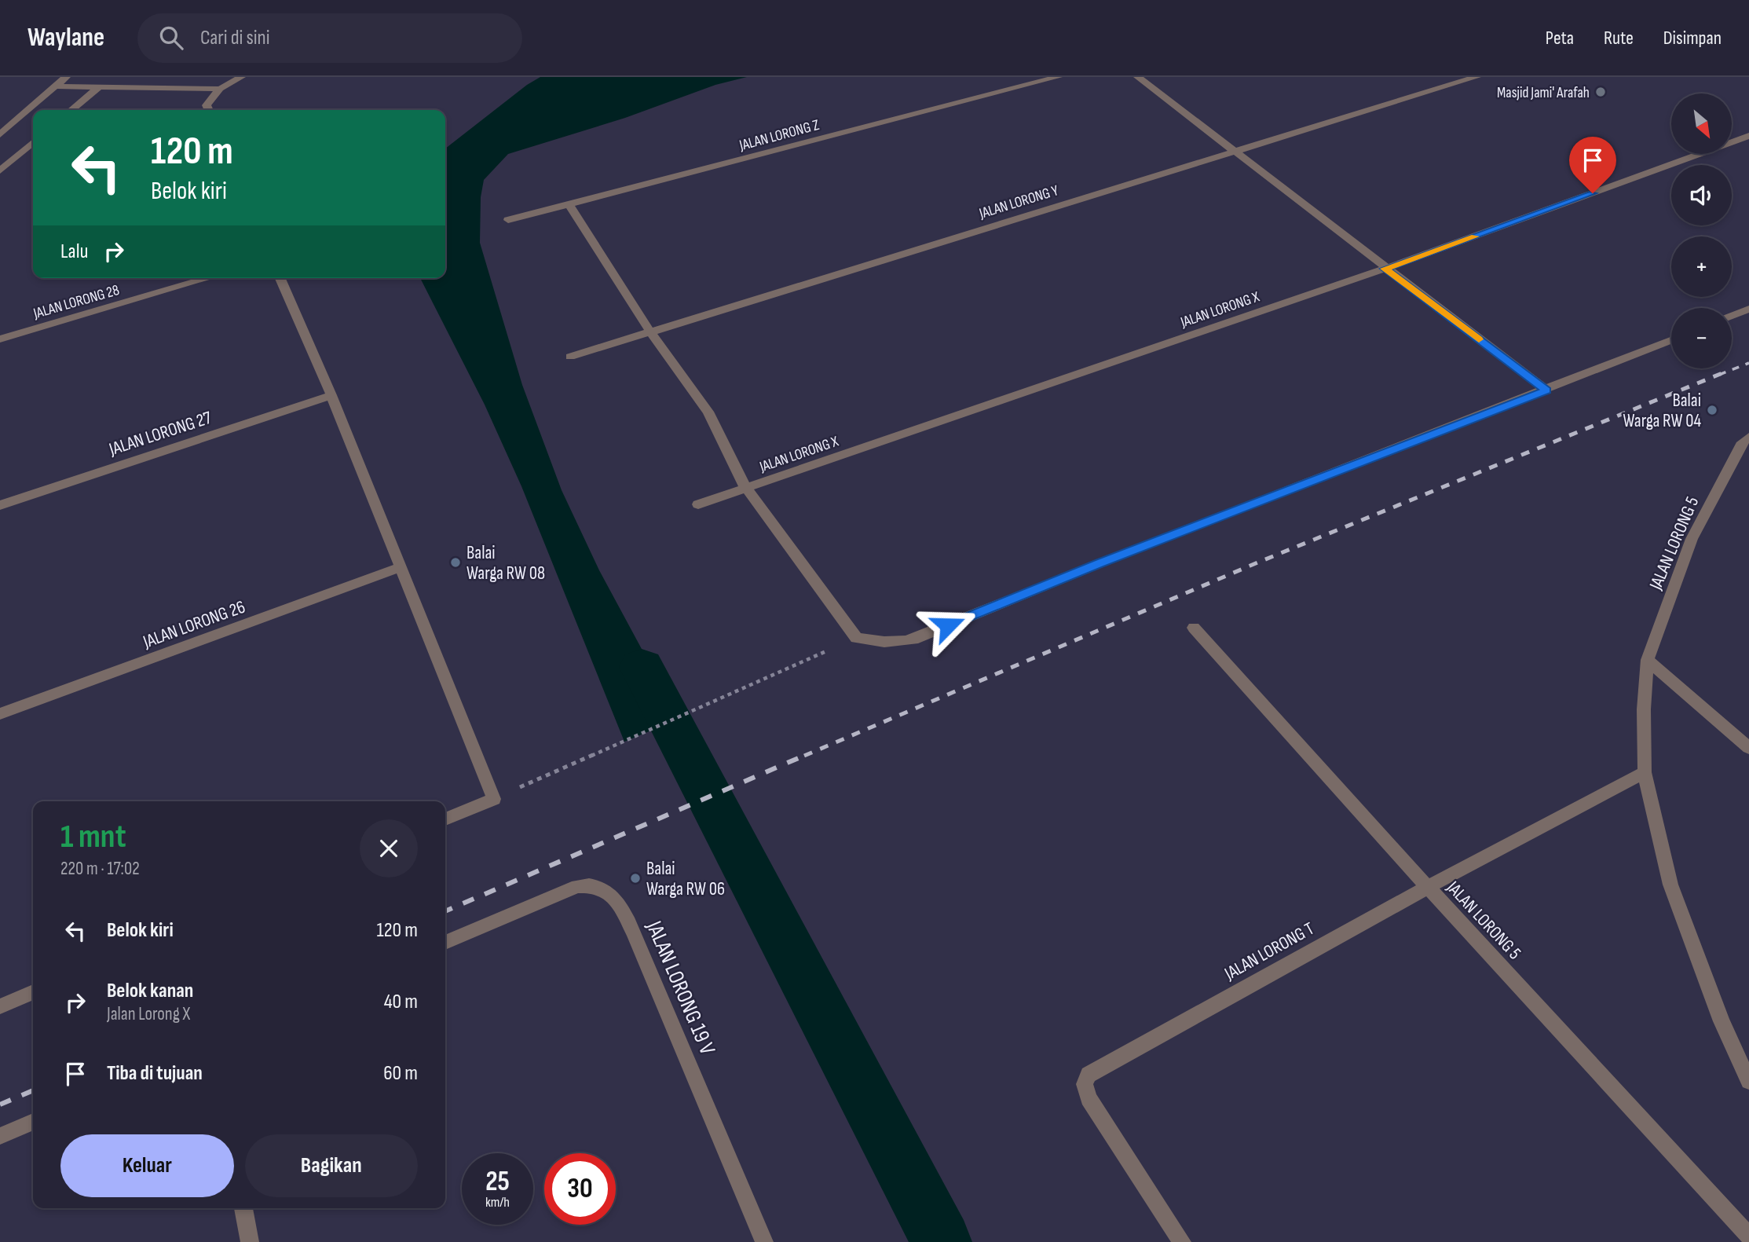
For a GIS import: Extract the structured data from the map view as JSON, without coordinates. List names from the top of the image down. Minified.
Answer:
{"streets":{"street":["JALAN LORONG Z","JALAN LORONG Y","JALAN LORONG 28","JALAN LORONG X","JALAN LORONG 27","JALAN LORONG 5","JALAN LORONG 26","JALAN LORONG T","JALAN LORONG 19 V"]},"crossings":[["JALAN LORONG 5","JALAN LORONG T"]],"places":["Masjid Jami' Arafah","Balai Warga RW 04","Balai Warga RW 08","Balai Warga RW 06"],"north":"bottom right","page":{"header":"Waylane","search":"Cari di sini","nav":["Peta","Rute","Disimpan"],"map_buttons":["+","−"],"turn":["120 m","Belok kiri"],"then":"Lalu","heading":["1 mnt","220 m · 17:02"],"list":[{"name":"Belok kiri","value":"120 m"},{"name":"Belok kanan","note":"Jalan Lorong X","value":"40 m"},{"name":"Tiba di tujuan","value":"60 m"}],"buttons":["Keluar","Bagikan"],"speed":"25 km/h","limit":"30"}}
